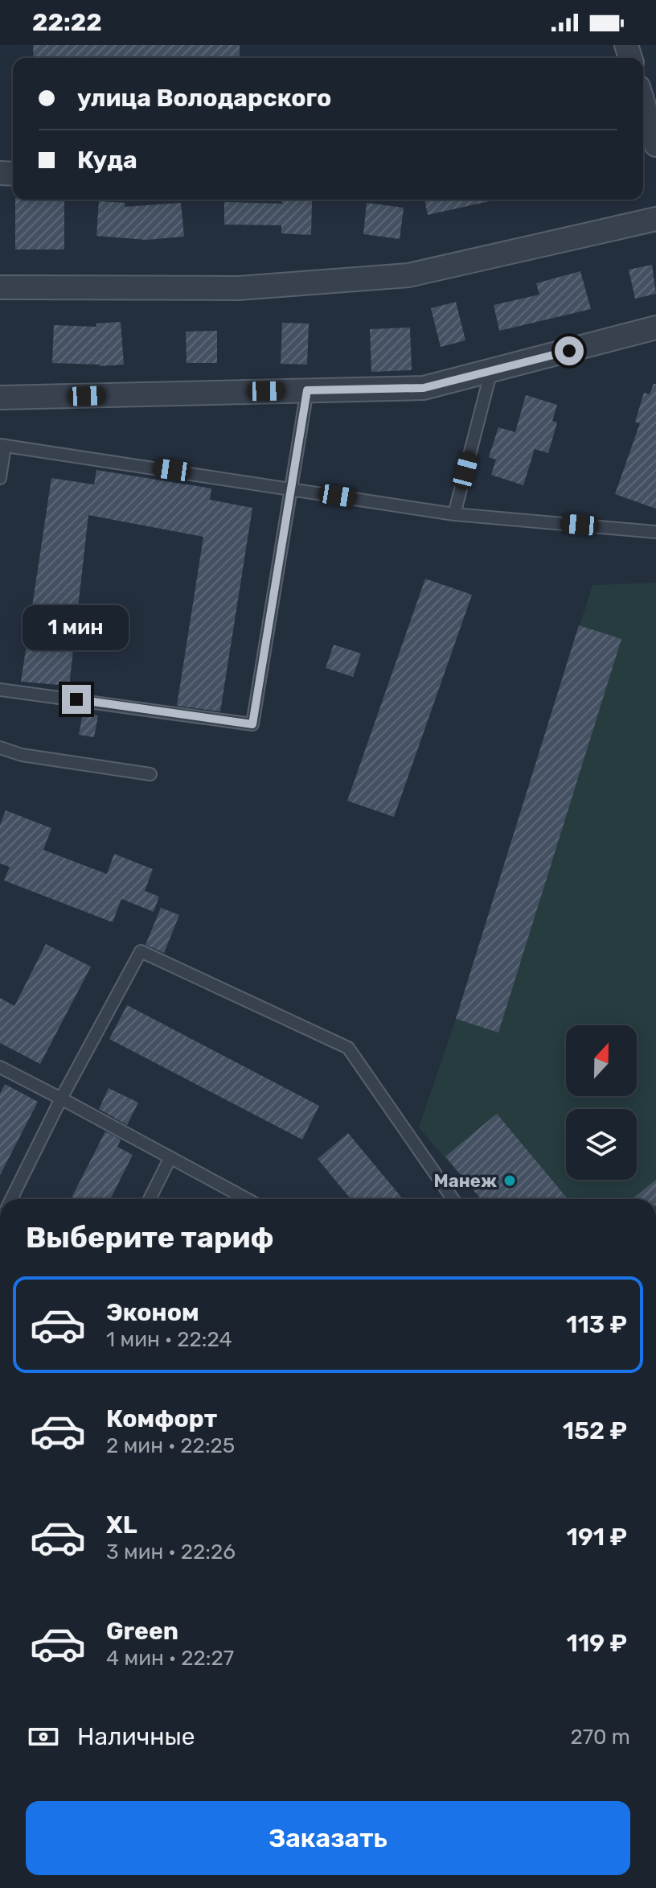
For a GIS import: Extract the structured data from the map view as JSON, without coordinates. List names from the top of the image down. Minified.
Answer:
{"places":["Манеж"],"north":"top","page":{"status":"22:22","banner":["улица Володарского","Куда"],"bubble":"1 мин","heading":"Выберите тариф","list":[{"name":"Эконом","note":"1 мин · 22:24","value":"113 ₽"},{"name":"Комфорт","note":"2 мин · 22:25","value":"152 ₽"},{"name":"XL","note":"3 мин · 22:26","value":"191 ₽"},{"name":"Green","note":"4 мин · 22:27","value":"119 ₽"}],"pay":["Наличные","270 m"],"buttons":"Заказать"}}
